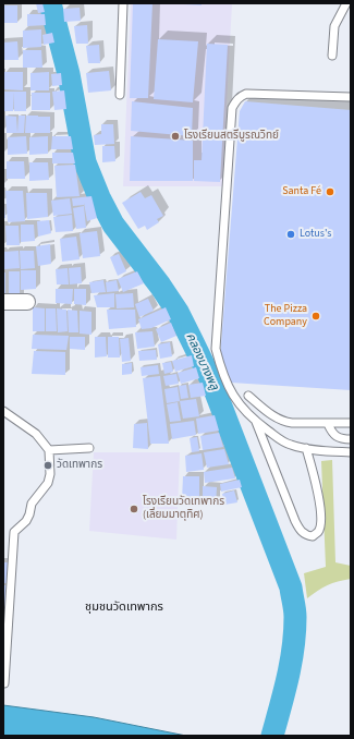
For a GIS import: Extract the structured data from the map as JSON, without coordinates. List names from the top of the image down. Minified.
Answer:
{"districts":["ชุมชนวัดเทพากร"],"water":["คลองบางพลู"],"places":["โรงเรียนสตรีบูรณวิทย์","Santa Fé","Lotus's","The Pizza Company","วัดเทพากร","โรงเรียนวัดเทพากร (เลี่ยมมาตุทิศ)"]}
